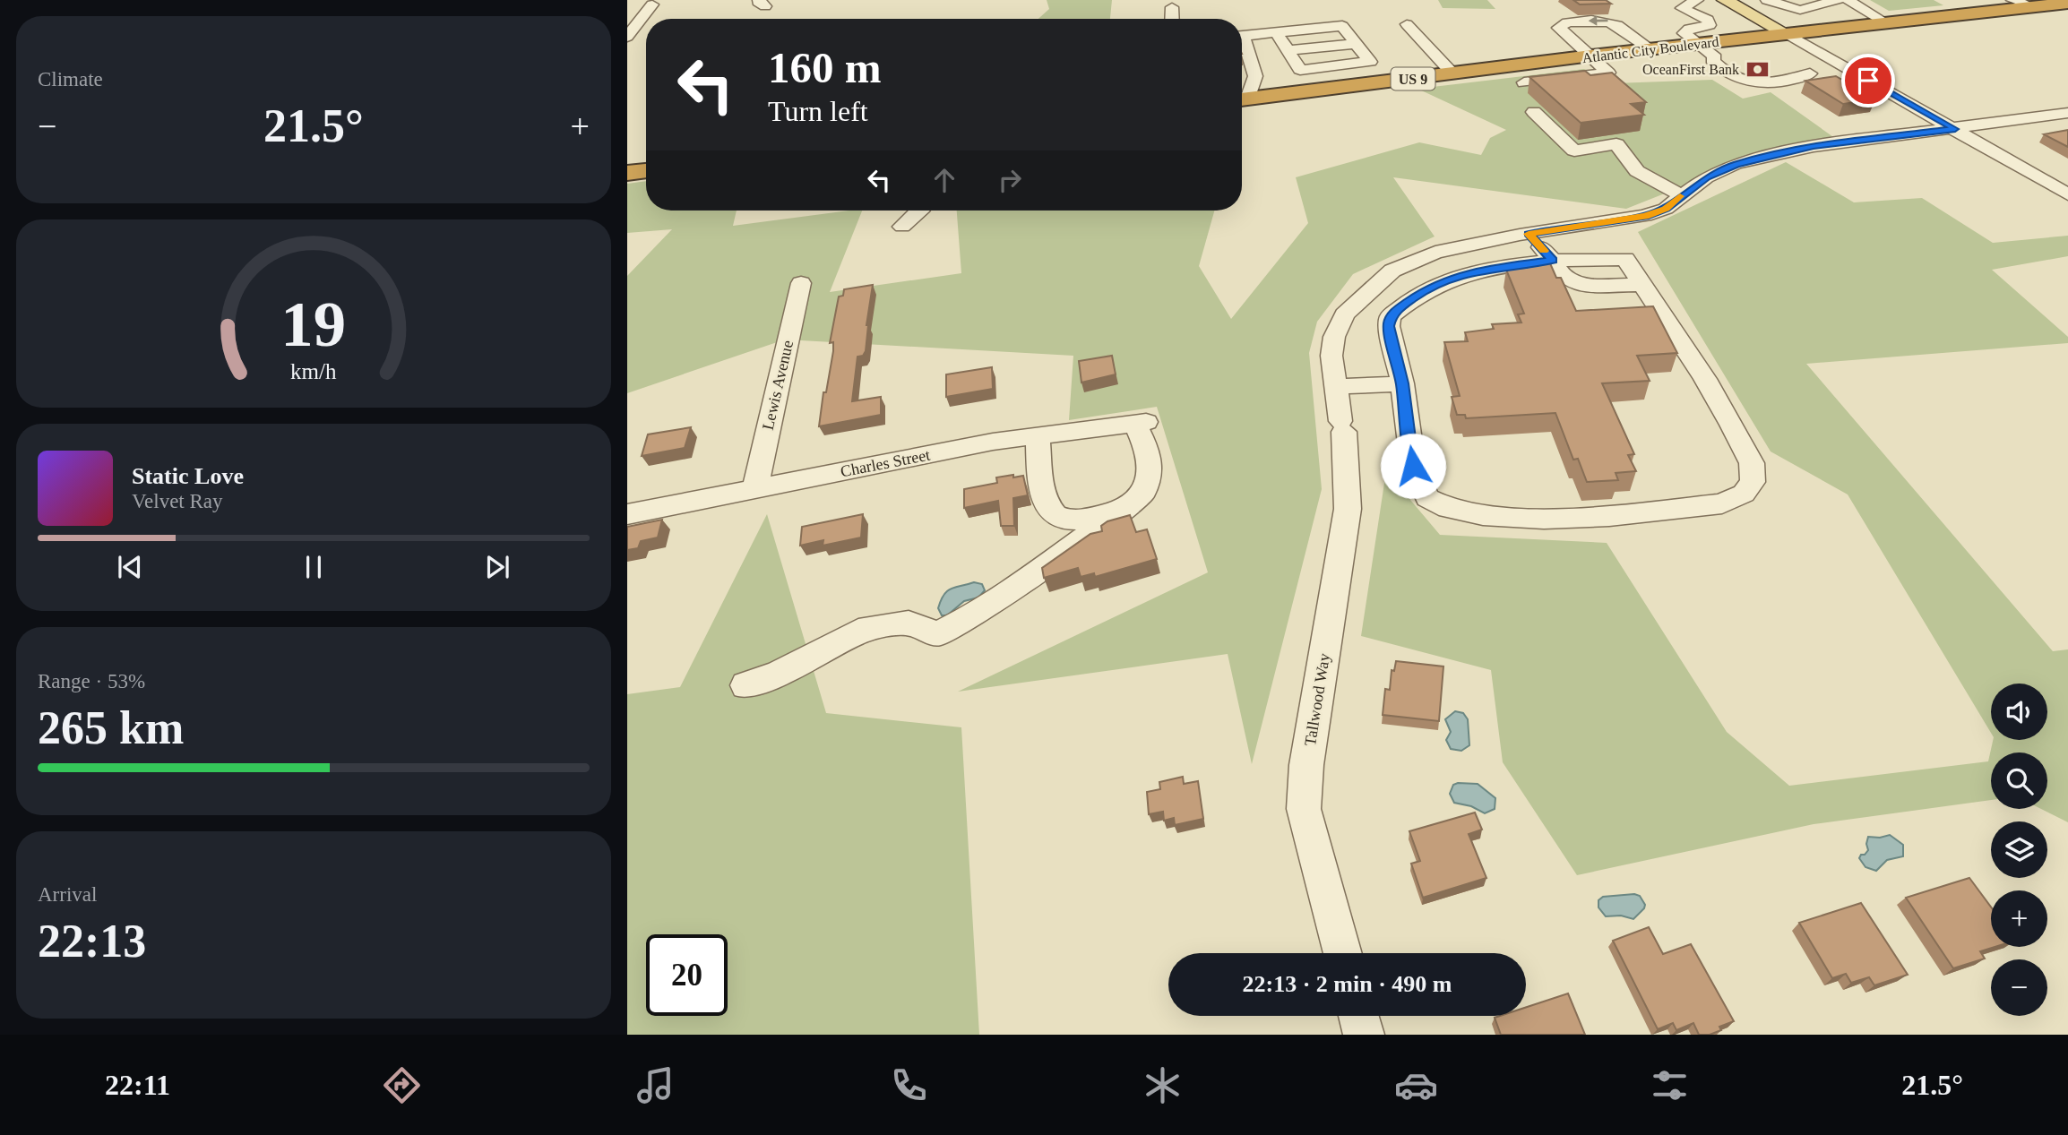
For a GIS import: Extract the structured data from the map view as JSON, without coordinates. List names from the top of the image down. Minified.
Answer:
{"streets":{"highway":["Atlantic City Boulevard","US 9"],"street":["Lewis Avenue","Charles Street","Tallwood Way"]},"crossings":[["Lewis Avenue","Charles Street"]],"places":{"bank":["OceanFirst Bank"]},"page":{"tile":["Climate",["Range · 53%","265 km"],["Arrival","22:13"]],"turn":["160 m","Turn left"],"heat":["−","21.5°","+"],"song":["Static Love","Velvet Ray"],"map_buttons":["+","−"],"limit":"20","trip":"22:13 · 2 min · 490 m","tabs":["22:11","21.5°"],"gauge":["19","km/h"]}}
